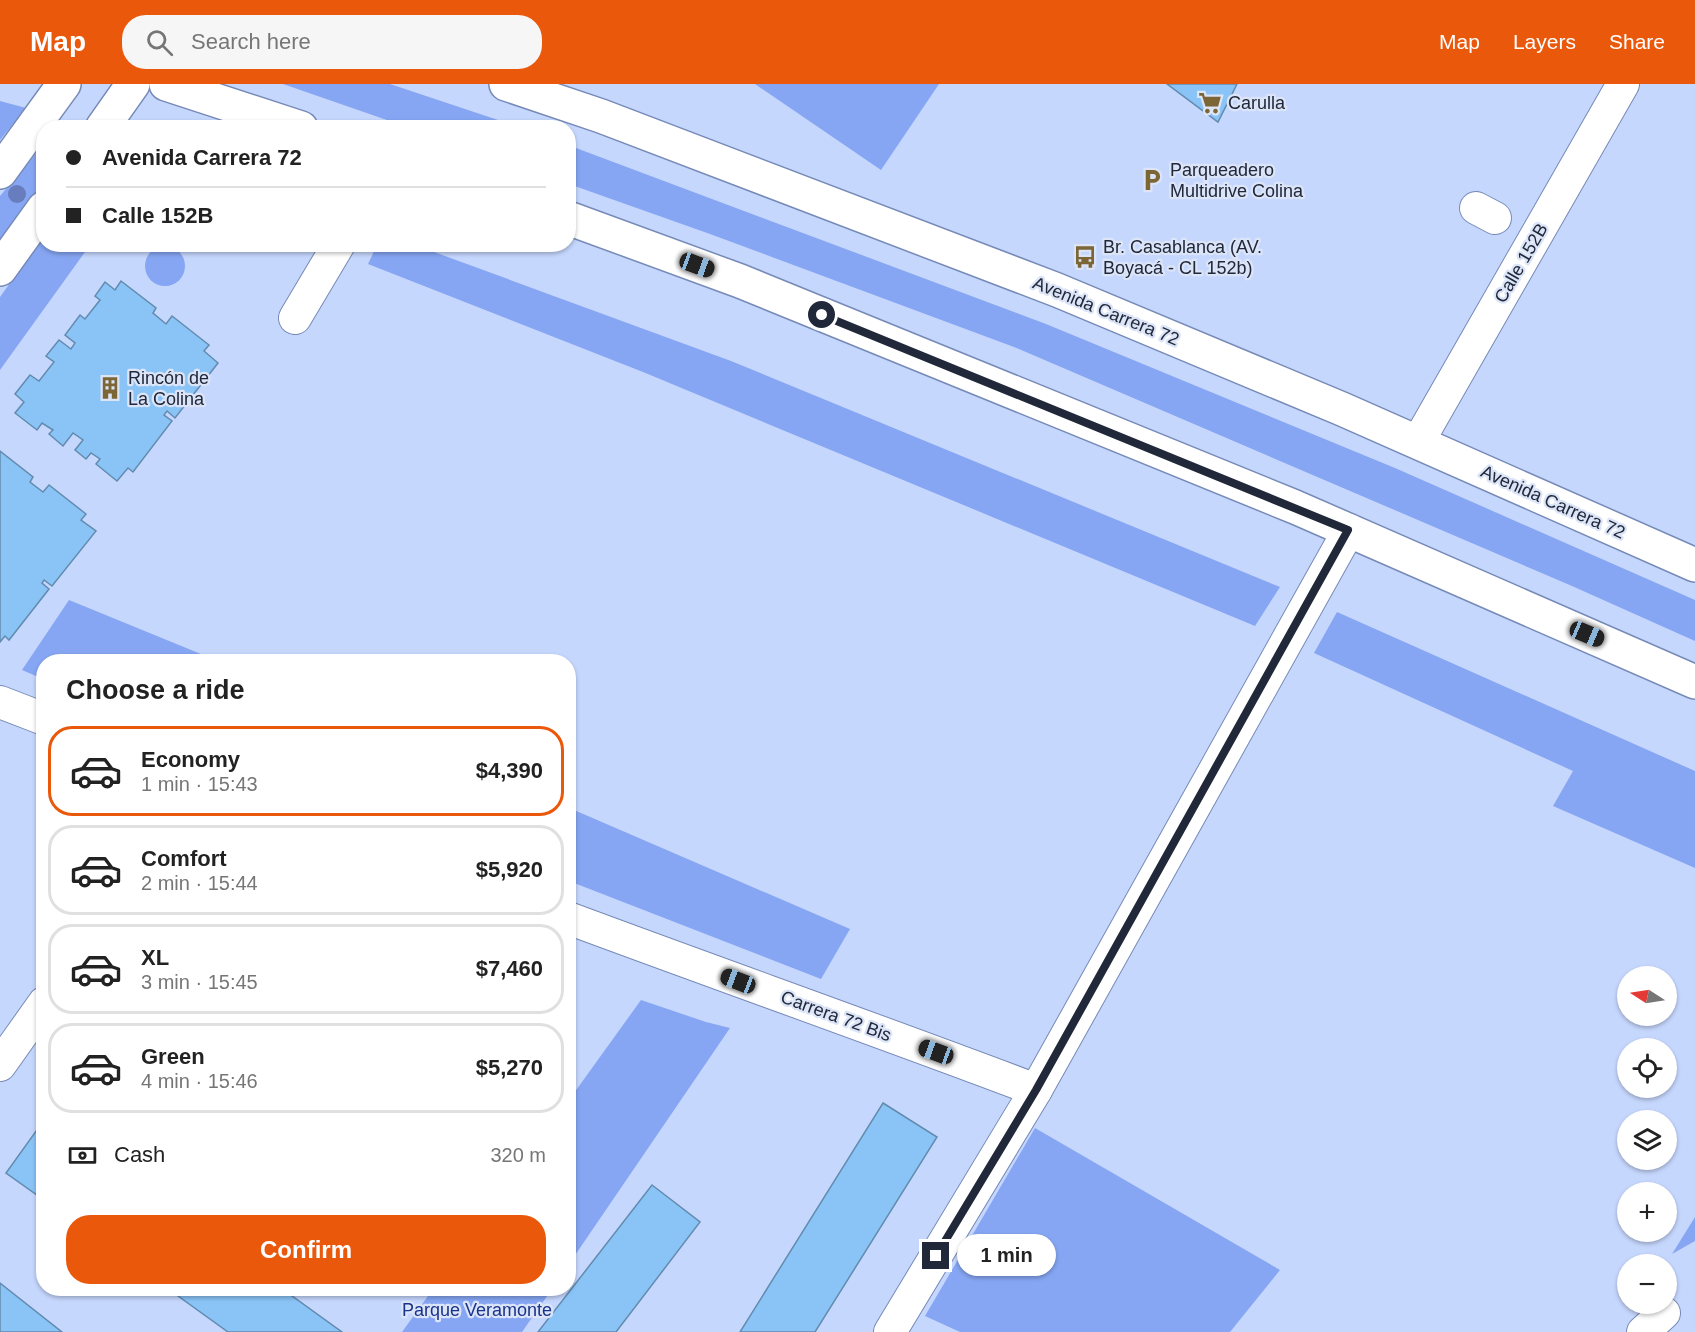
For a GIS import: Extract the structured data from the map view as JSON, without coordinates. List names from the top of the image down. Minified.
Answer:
{"streets":{"main road":["Avenida Carrera 72"],"street":["Calle 152B","Carrera 72 Bis"]},"crossings":[["Calle 152B","Avenida Carrera 72"]],"parks":["Parque Veramonte"],"places":{"supermarket":["Carulla"],"parking":["Parqueadero Multidrive Colina"],"bus stop":["Br. Casablanca (AV. Boyacá - CL 152b)"],"building":["Rincón de La Colina"]},"north":"left","page":{"header":"Map","search":"Search here","nav":["Map","Layers","Share"],"banner":["Avenida Carrera 72","Calle 152B"],"heading":"Choose a ride","list":[{"name":"Economy","note":"1 min · 15:43","value":"$4,390"},{"name":"Comfort","note":"2 min · 15:44","value":"$5,920"},{"name":"XL","note":"3 min · 15:45","value":"$7,460"},{"name":"Green","note":"4 min · 15:46","value":"$5,270"}],"map_buttons":["+","−"],"pay":["Cash","320 m"],"buttons":"Confirm","bubble":"1 min"}}
